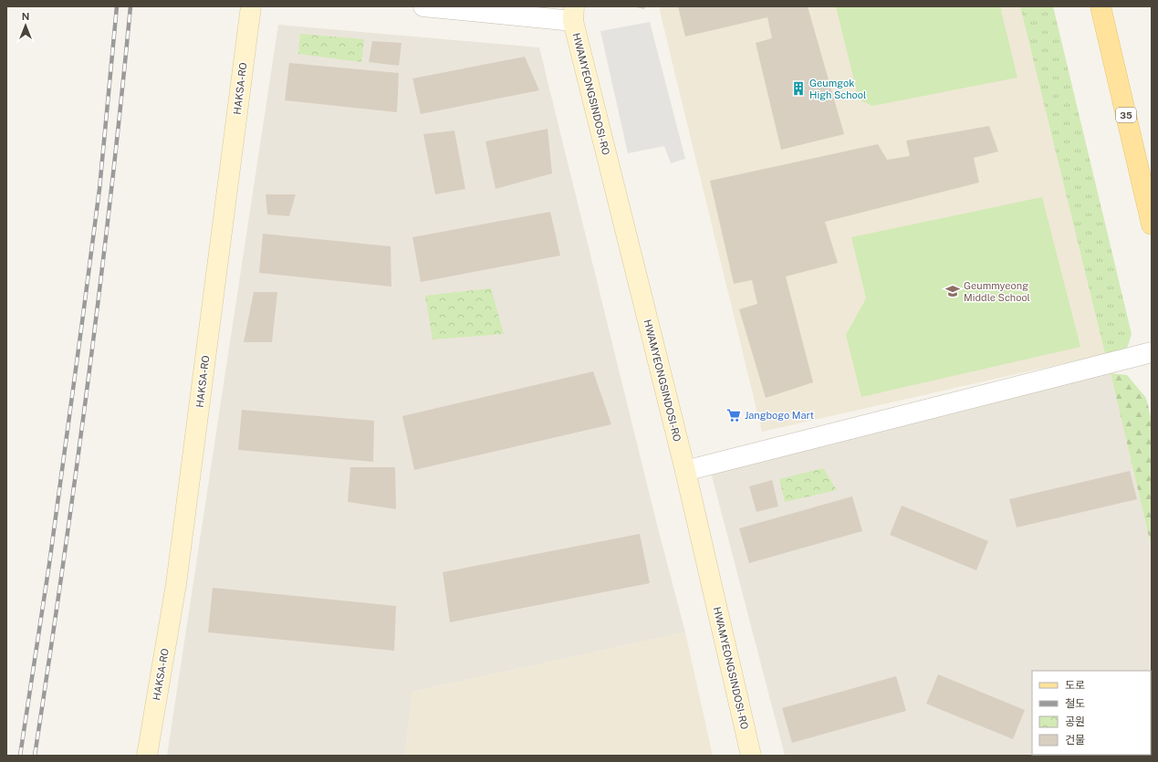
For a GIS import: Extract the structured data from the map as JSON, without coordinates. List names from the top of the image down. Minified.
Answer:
{"streets":{"main road":["HAKSA-RO","HWAMYEONGSINDOSI-RO","35"]},"places":{"building":["Geumgok High School"],"school or university":["Geummyeong Middle School"],"supermarket":["Jangbogo Mart"]},"legend":["도로","철도","공원","건물"],"north":"top"}
